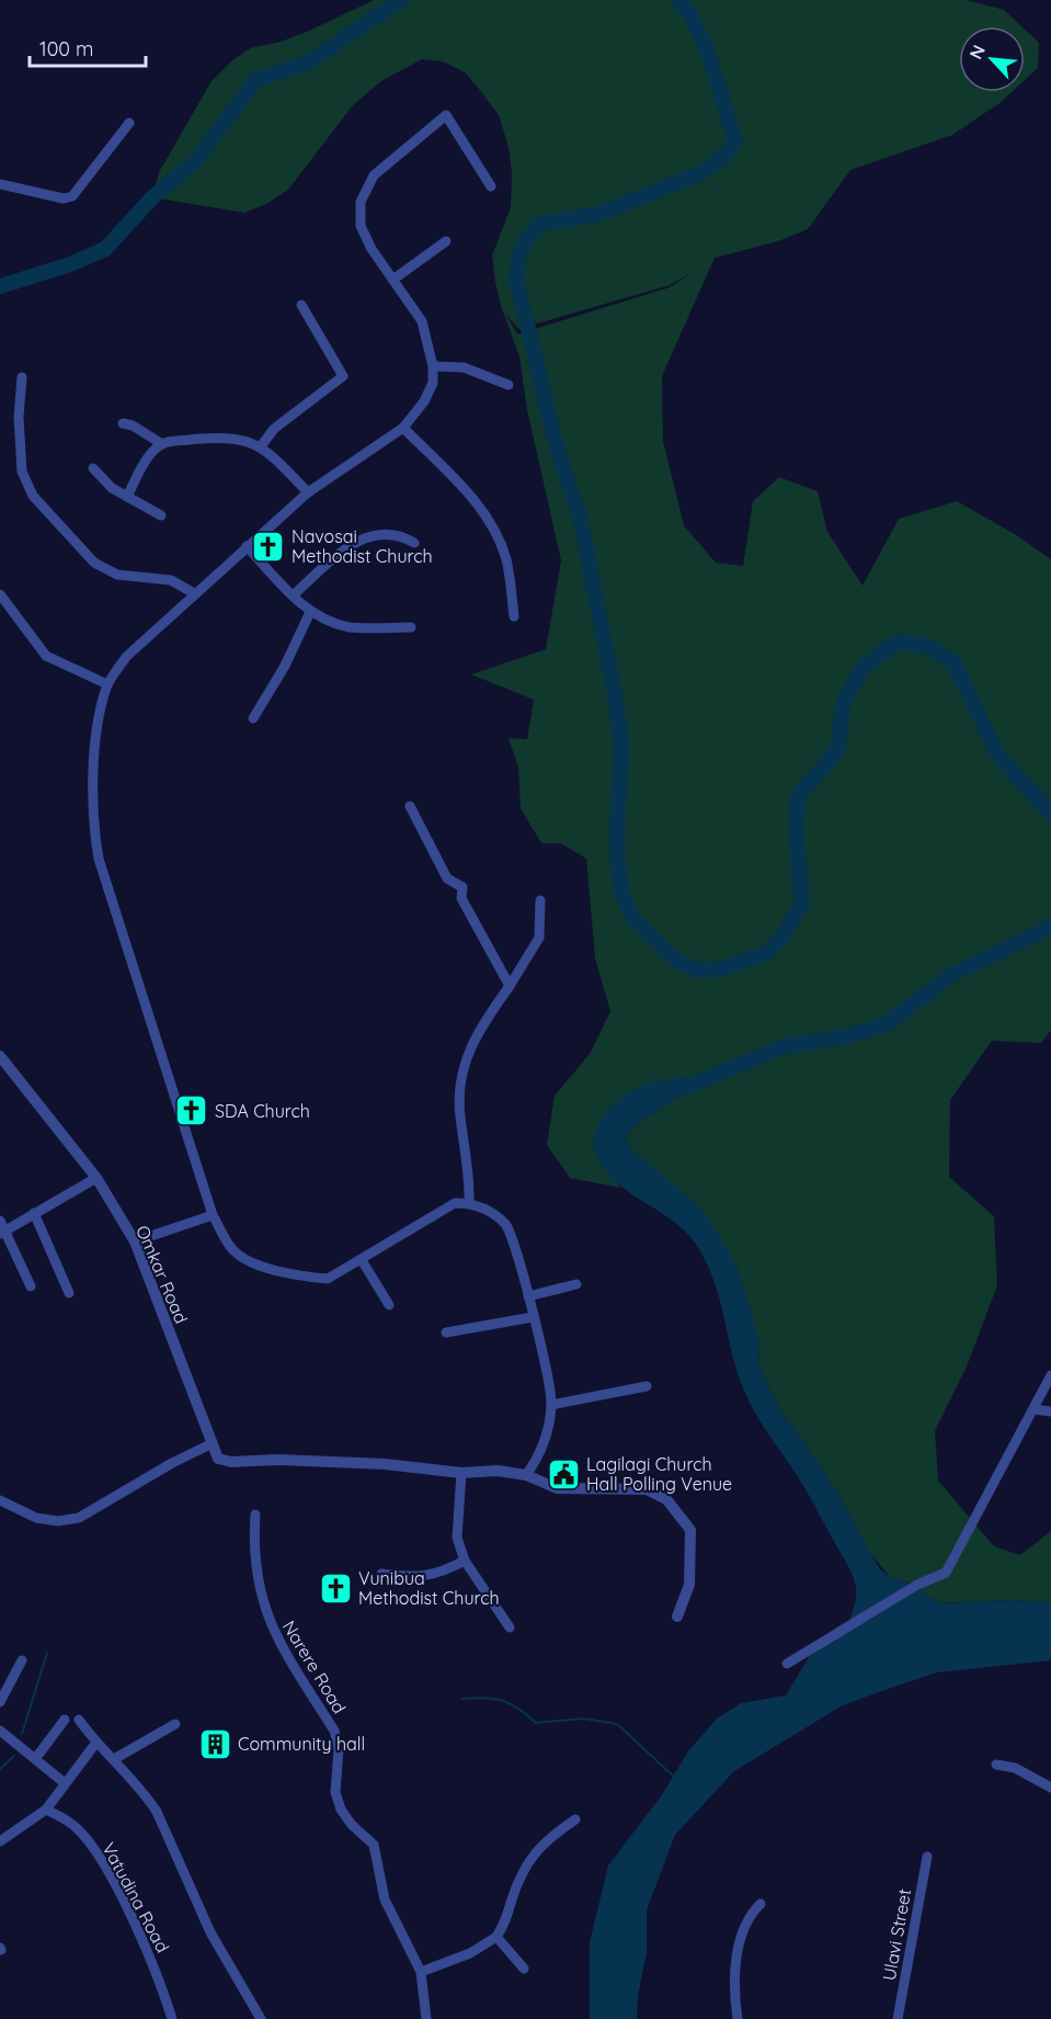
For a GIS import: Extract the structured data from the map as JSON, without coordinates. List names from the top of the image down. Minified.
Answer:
{"streets":{"street":["Omkar Road","Narere Road","Vatudina Road","Ulavi Street"]},"places":{"church":["Navosai Methodist Church","SDA Church","Vunibua Methodist Church"],"public building":["Lagilagi Church Hall Polling Venue"],"building":["Community hall"]},"scale_bar":"100 m","north":"top left"}
